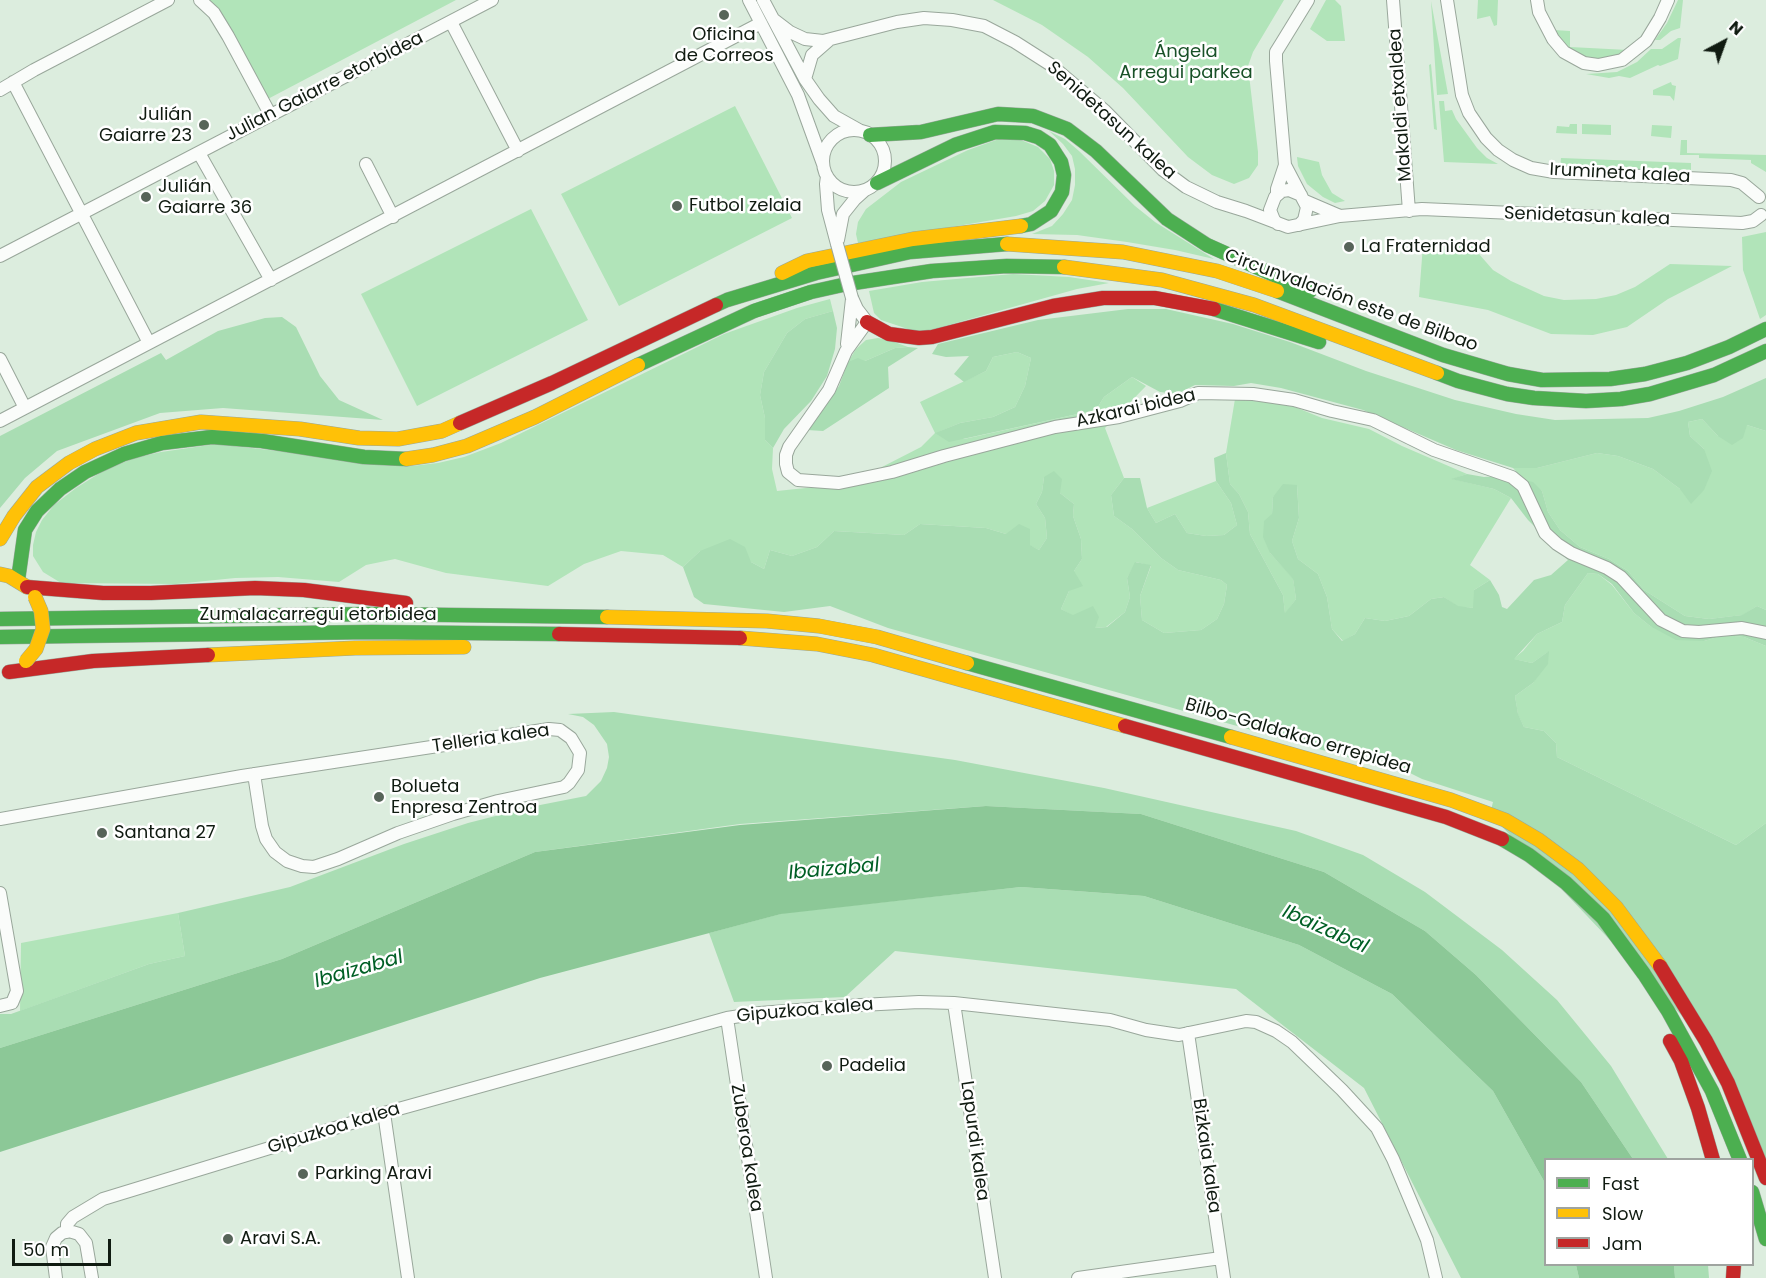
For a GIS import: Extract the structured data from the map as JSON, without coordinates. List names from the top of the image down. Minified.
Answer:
{"streets":{"main road":["Circunvalación este de Bilbao","Zumalacarregui etorbidea","Bilbo-Galdakao errepidea"],"street":["Julian Gaiarre etorbidea","Makaldi etxaldea","Senidetasun kalea","Irumineta kalea","Azkarai bidea","Telleria kalea","Gipuzkoa kalea","Lapurdi kalea","Zuberoa kalea","Bizkaia kalea"]},"crossings":[["Makaldi etxaldea","Senidetasun kalea"],["Zumalacarregui etorbidea","Bilbo-Galdakao errepidea"],["Gipuzkoa kalea","Lapurdi kalea"],["Gipuzkoa kalea","Zuberoa kalea"],["Gipuzkoa kalea","Bizkaia kalea"]],"water":["Ibaizabal"],"parks":["Ángela Arregui parkea"],"places":["Oficina de Correos","Julián Gaiarre 23","Julián Gaiarre 36","Futbol zelaia","La Fraternidad","Bolueta Enpresa Zentroa","Santana 27","Padelia","Parking Aravi","Aravi S.A."],"legend":["Fast","Slow","Jam"],"scale_bar":"50 m","north":"top right"}
